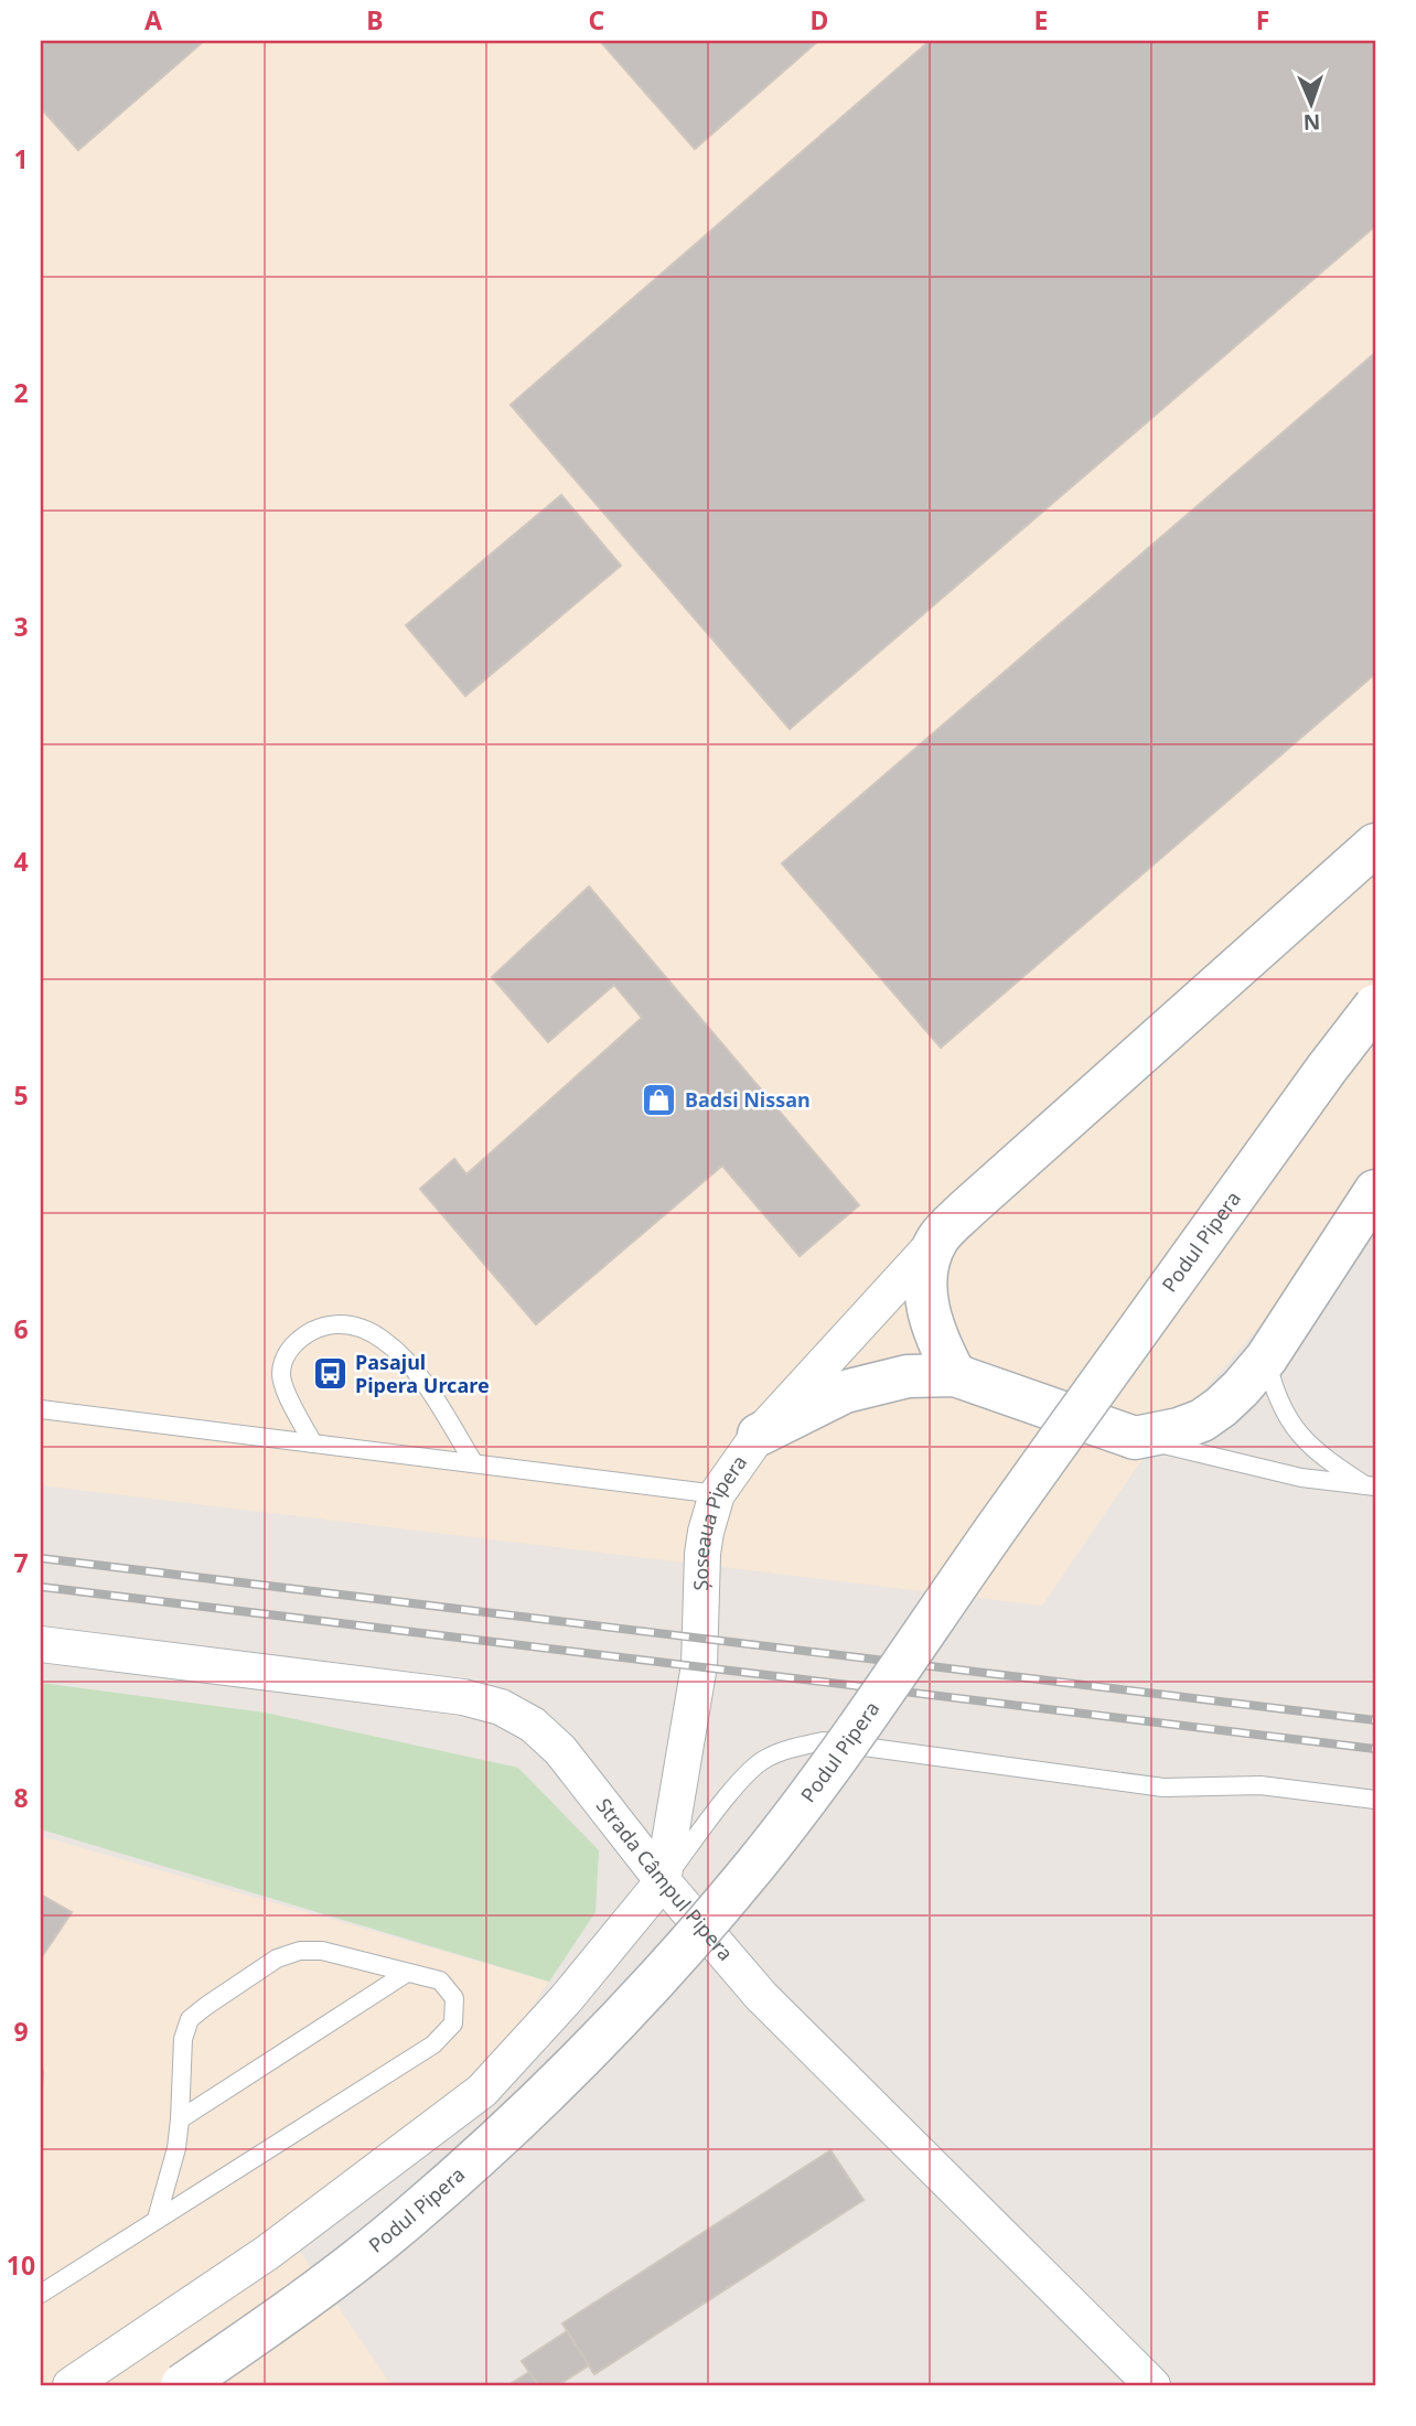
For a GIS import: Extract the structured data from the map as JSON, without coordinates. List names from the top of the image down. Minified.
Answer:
{"streets":{"main road":["Podul Pipera"],"street":["Șoseaua Pipera","Strada Câmpul Pipera"]},"crossings":[["Șoseaua Pipera","Strada Câmpul Pipera"]],"places":{"shop":["Badsi Nissan"],"bus stop":["Pasajul Pipera Urcare"]},"north":"bottom","grid":{"columns":["A","B","C","D","E","F"],"rows":["1","2","3","4","5","6","7","8","9","10"]}}
